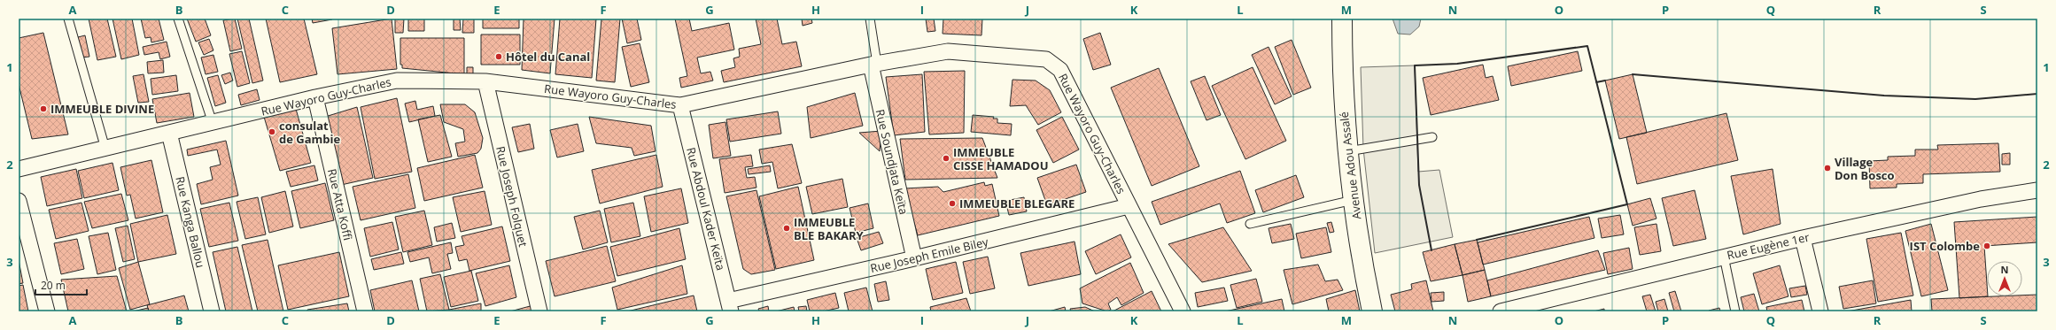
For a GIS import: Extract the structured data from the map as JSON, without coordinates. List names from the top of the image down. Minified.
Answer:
{"streets":{"street":["Rue Wayoro Guy-Charles","Rue Soundjata Keïta","Avenue Adou Assalé","Rue Joseph Folquet","Rue Atta Koffi","Rue Abdoul Kader Keïta","Rue Kanga Ballou","Rue Eugène 1er","Rue Joseph Emile Biley"]},"crossings":[["Rue Wayoro Guy-Charles","Rue Soundjata Keïta"],["Rue Wayoro Guy-Charles","Rue Joseph Folquet"],["Rue Wayoro Guy-Charles","Rue Atta Koffi"],["Rue Wayoro Guy-Charles","Rue Abdoul Kader Keïta"],["Rue Wayoro Guy-Charles","Rue Kanga Ballou"],["Rue Wayoro Guy-Charles","Rue Joseph Emile Biley"],["Rue Soundjata Keïta","Rue Joseph Emile Biley"],["Rue Abdoul Kader Keïta","Rue Joseph Emile Biley"]],"places":["Hôtel du Canal","IMMEUBLE DIVINE","consulat de Gambie","IMMEUBLE CISSE HAMADOU","Village Don Bosco","IMMEUBLE BLEGARE","IMMEUBLE BLE BAKARY","IST Colombe"],"scale_bar":"20 m","north":"top","grid":{"columns":["A","B","C","D","E","F","G","H","I","J","K","L","M","N","O","P","Q","R","S"],"rows":["1","2","3"]}}
